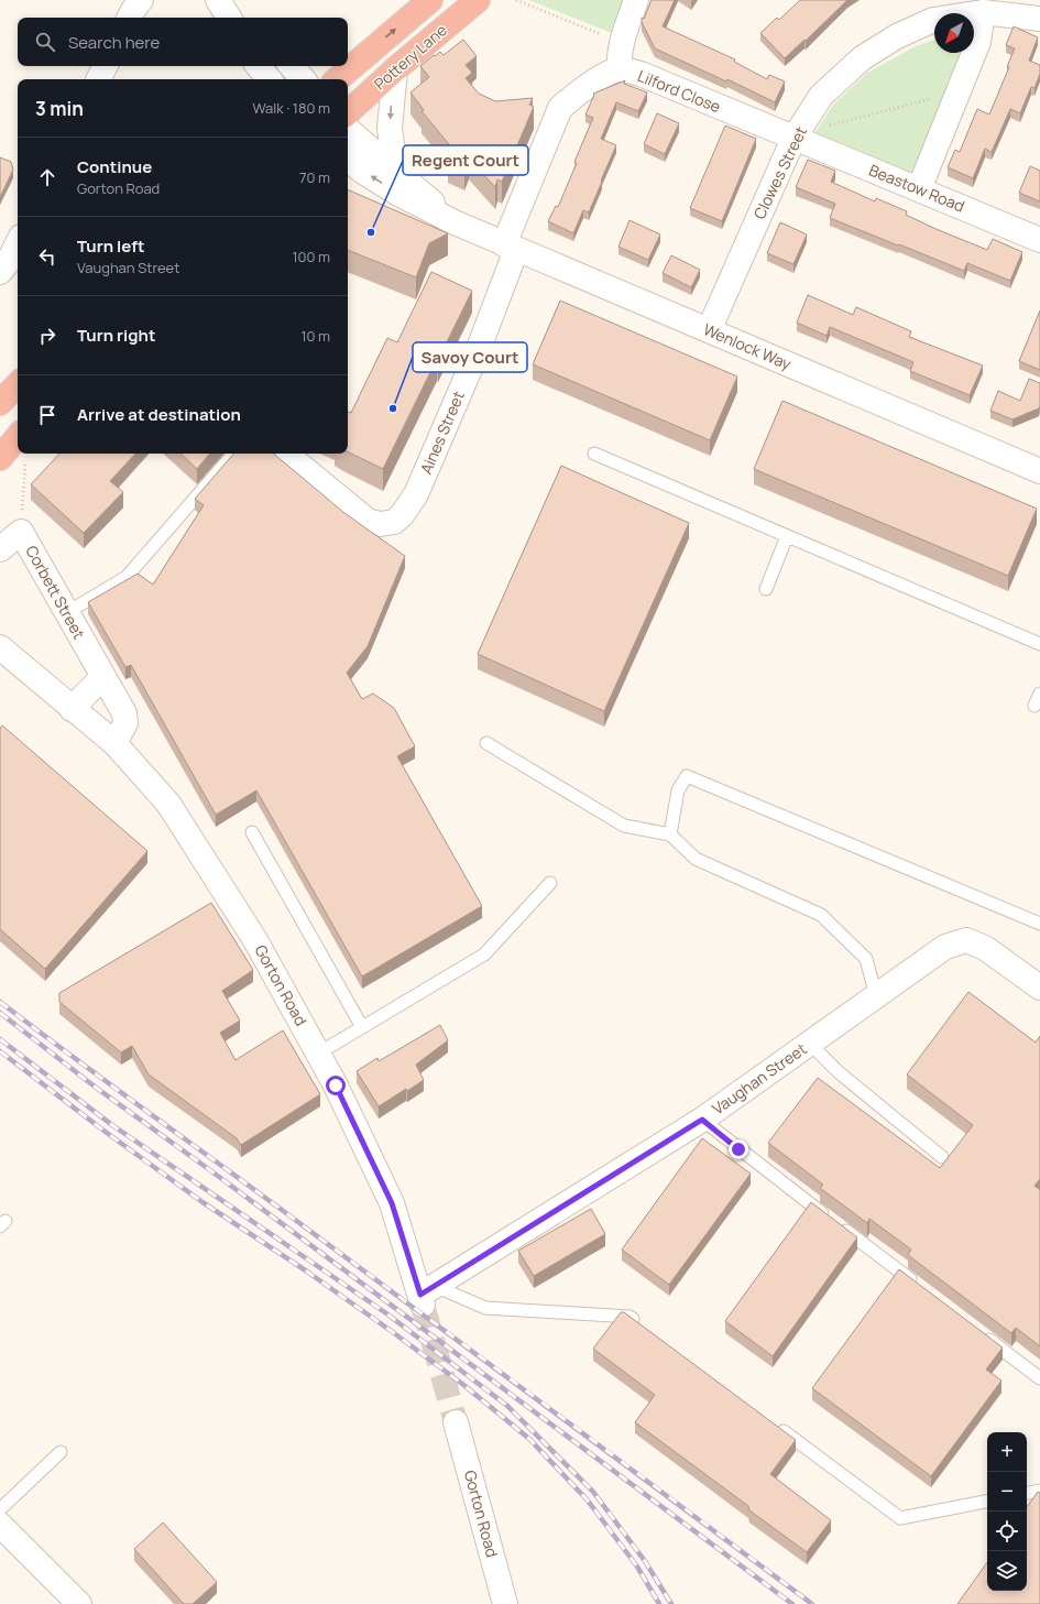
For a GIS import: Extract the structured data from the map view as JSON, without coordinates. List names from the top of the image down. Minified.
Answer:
{"streets":{"highway":["Pottery Lane"],"street":["Lilford Close","Clowes Street","Beastow Road","Wenlock Way","Aines Street","Corbett Street","Gorton Road","Vaughan Street"]},"crossings":[["Lilford Close","Clowes Street"],["Lilford Close","Beastow Road"],["Lilford Close","Wenlock Way"],["Lilford Close","Aines Street"],["Clowes Street","Beastow Road"],["Clowes Street","Wenlock Way"],["Wenlock Way","Aines Street"],["Corbett Street","Gorton Road"],["Gorton Road","Vaughan Street"]],"places":["Regent Court","Savoy Court"],"north":"bottom left","page":{"search":"Search here","heading":["3 min","Walk · 180 m"],"list":[["Continue","Gorton Road","70 m"],["Turn left","Vaughan Street","100 m"],["Turn right","10 m"],"Arrive at destination"],"map_buttons":["+","−"]}}
